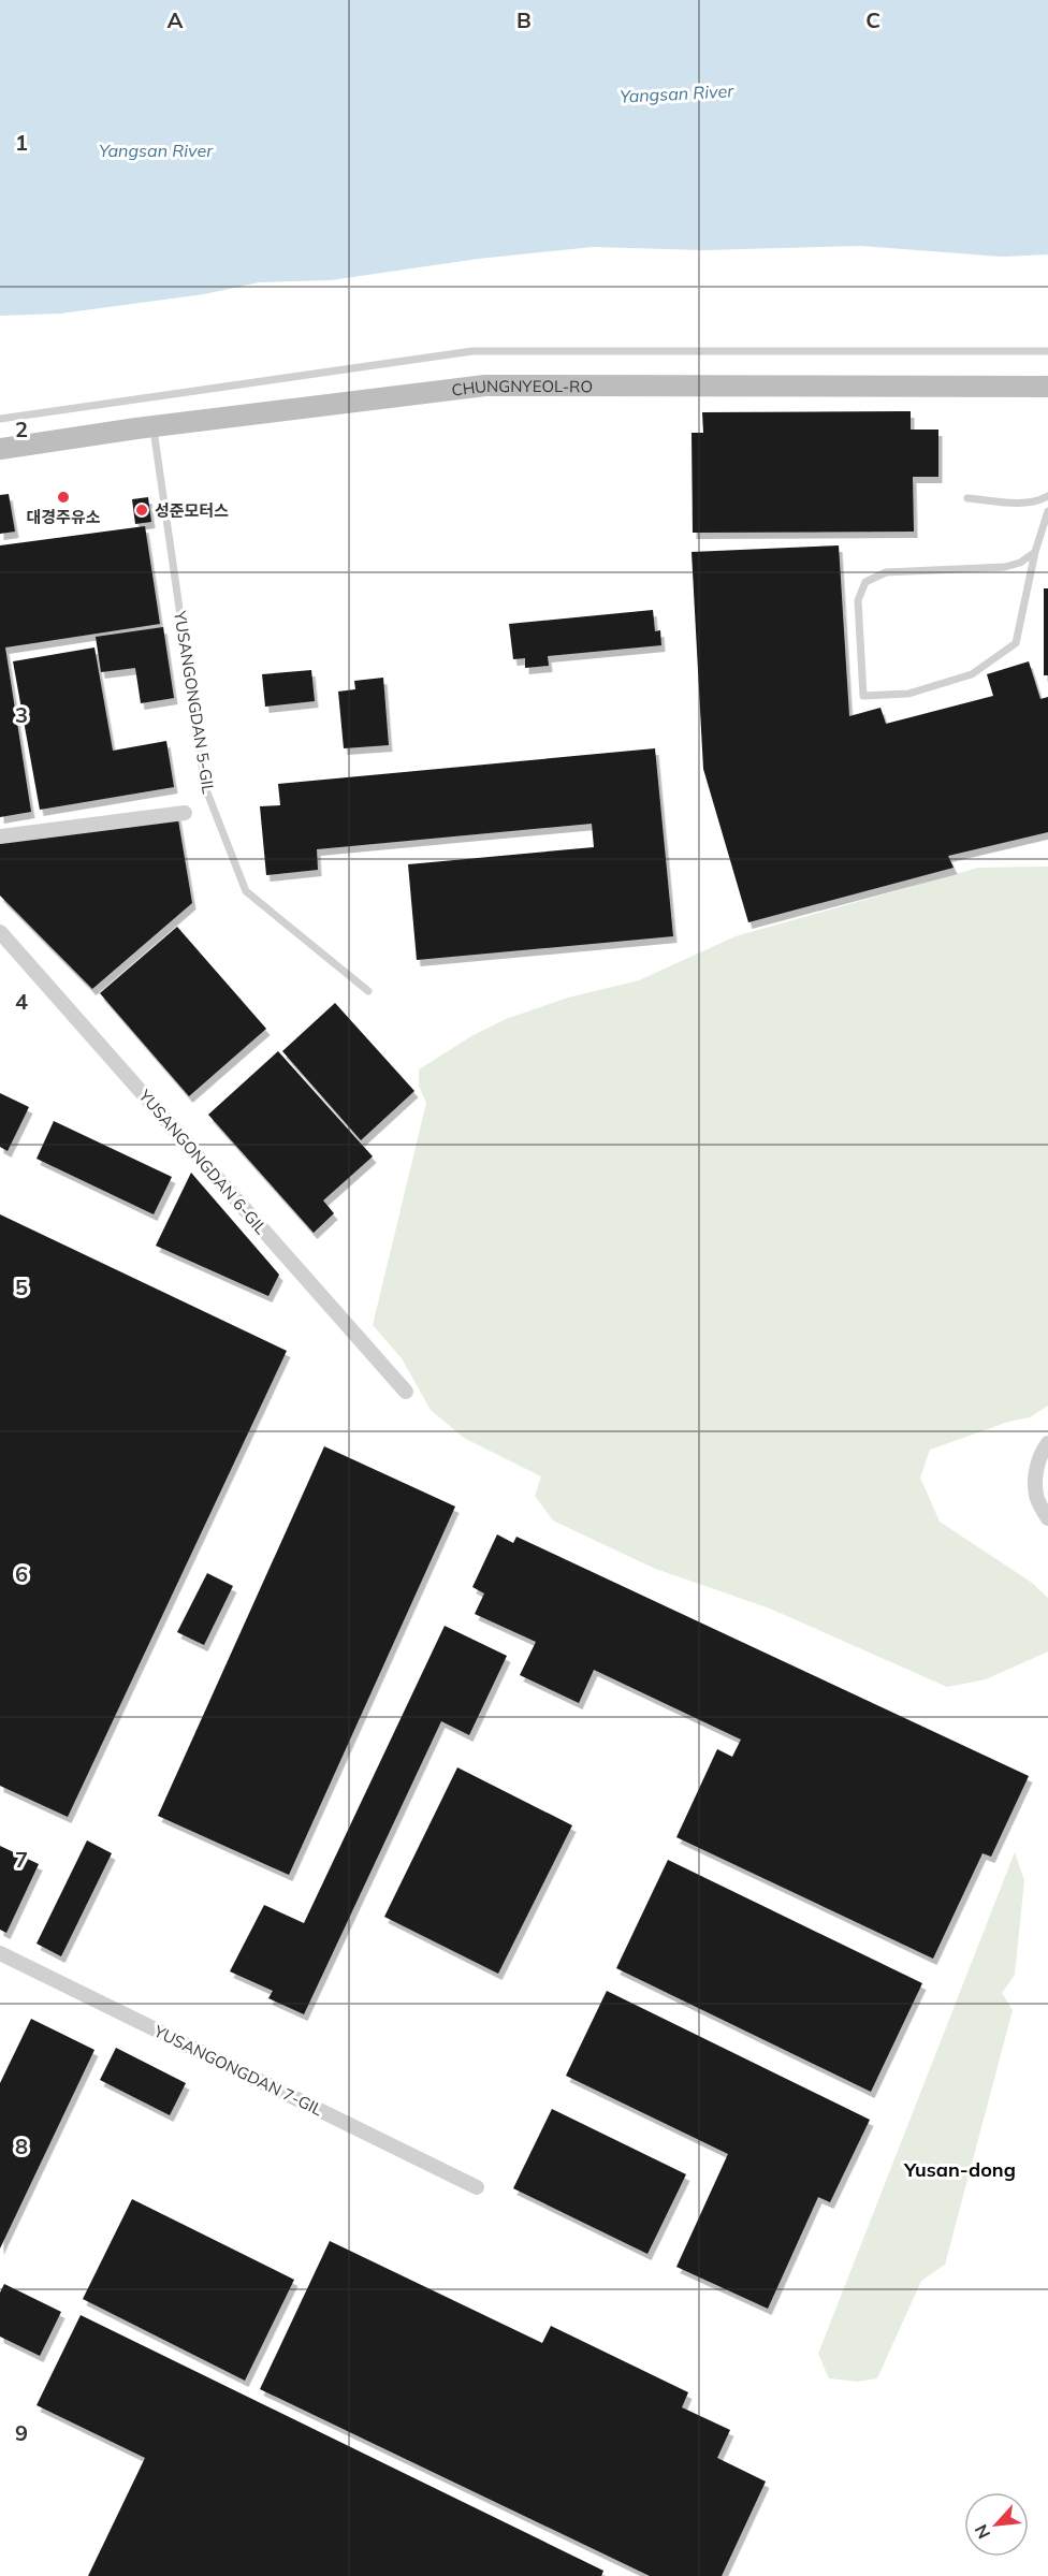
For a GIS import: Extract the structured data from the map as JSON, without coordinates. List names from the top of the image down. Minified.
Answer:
{"streets":{"main road":["CHUNGNYEOL-RO"],"street":["YUSANGONGDAN 6-GIL","YUSANGONGDAN 7-GIL"],"lane":["YUSANGONGDAN 5-GIL"]},"crossings":[["CHUNGNYEOL-RO","YUSANGONGDAN 5-GIL"]],"districts":["Yusan-dong"],"water":["Yangsan River"],"places":["대경주유소","성준모터스"],"north":"bottom left","grid":{"columns":["A","B","C"],"rows":["1","2","3","4","5","6","7","8","9"]}}
